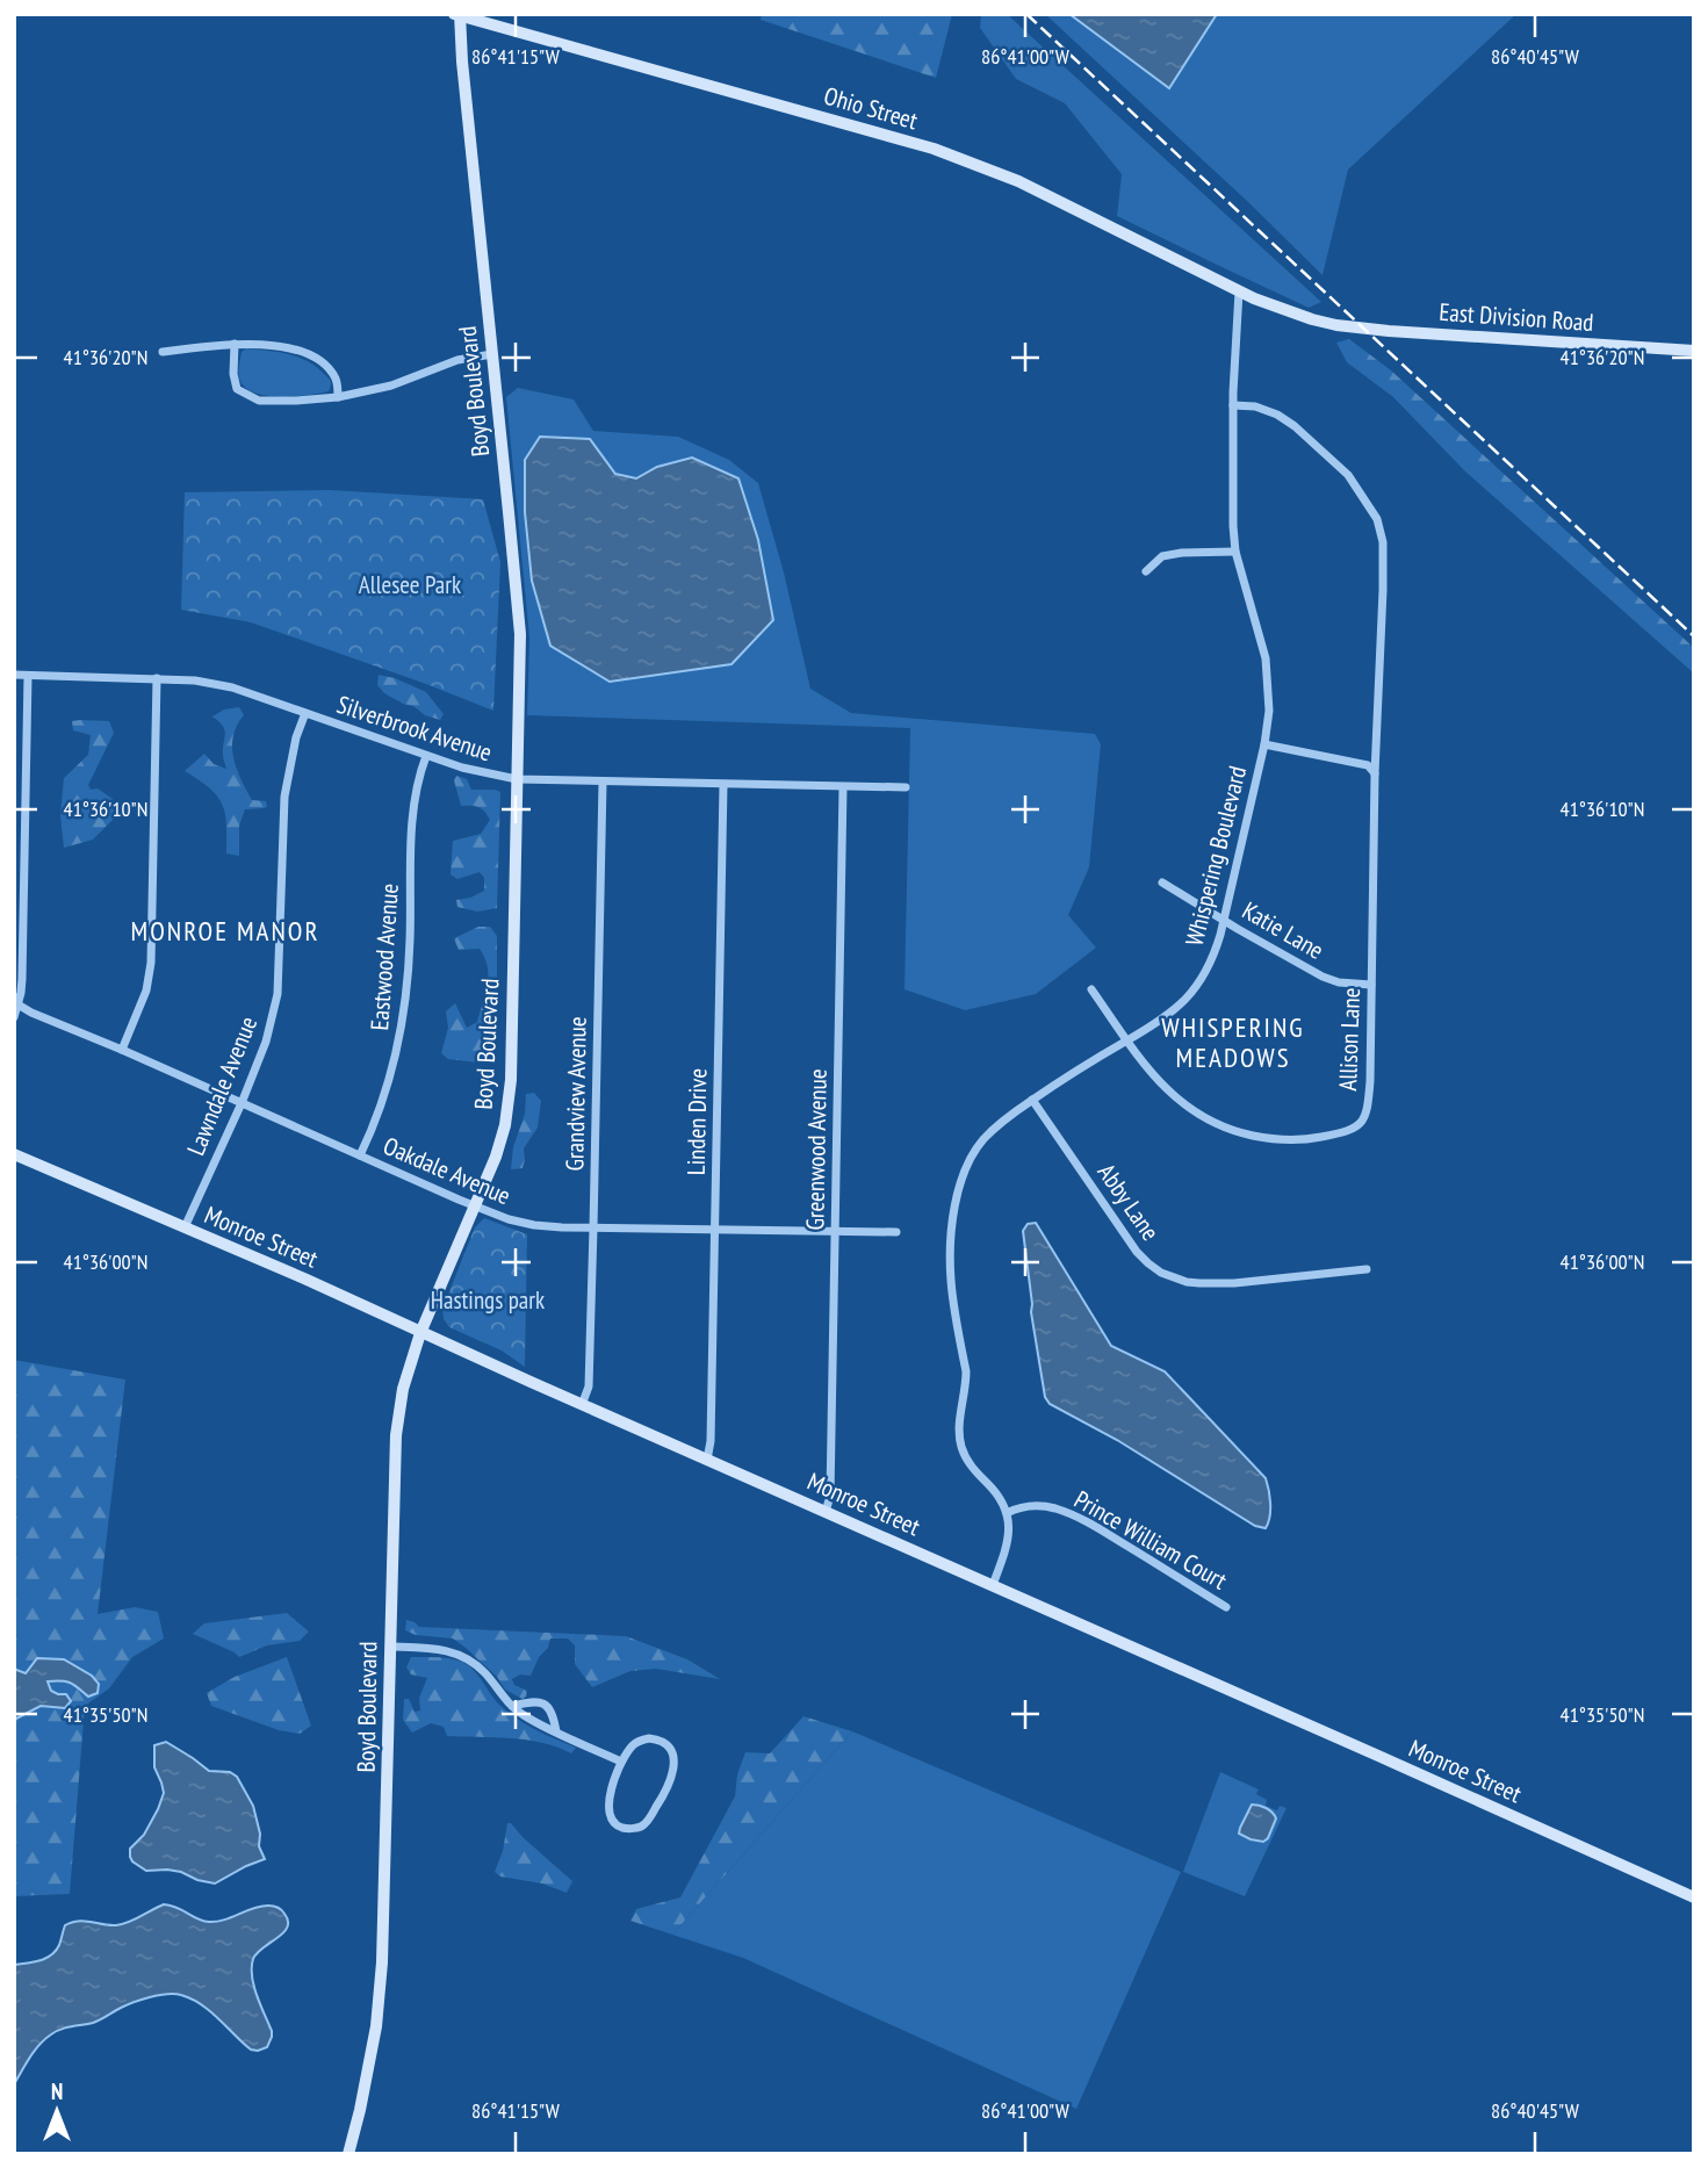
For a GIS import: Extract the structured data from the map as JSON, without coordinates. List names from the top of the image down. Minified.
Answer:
{"streets":{"street":["Ohio Street","East Division Road","Boyd Boulevard","Silverbrook Avenue","Whispering Boulevard","Katie Lane","Eastwood Avenue","Allison Lane","Lawndale Avenue","Grandview Avenue","Linden Drive","Greenwood Avenue","Oakdale Avenue","Abby Lane","Monroe Street","Prince William Court"]},"crossings":[["Ohio Street","East Division Road"],["Ohio Street","Boyd Boulevard"],["Ohio Street","Whispering Boulevard"],["Boyd Boulevard","Silverbrook Avenue"],["Boyd Boulevard","Oakdale Avenue"],["Boyd Boulevard","Monroe Street"],["Silverbrook Avenue","Eastwood Avenue"],["Silverbrook Avenue","Lawndale Avenue"],["Silverbrook Avenue","Grandview Avenue"],["Silverbrook Avenue","Linden Drive"],["Silverbrook Avenue","Greenwood Avenue"],["Whispering Boulevard","Katie Lane"],["Whispering Boulevard","Allison Lane"],["Whispering Boulevard","Abby Lane"],["Whispering Boulevard","Prince William Court"],["Katie Lane","Allison Lane"],["Eastwood Avenue","Oakdale Avenue"],["Lawndale Avenue","Oakdale Avenue"],["Lawndale Avenue","Monroe Street"],["Grandview Avenue","Oakdale Avenue"],["Grandview Avenue","Monroe Street"],["Linden Drive","Oakdale Avenue"],["Linden Drive","Monroe Street"],["Greenwood Avenue","Oakdale Avenue"],["Greenwood Avenue","Monroe Street"]],"districts":["MONROE MANOR","WHISPERING MEADOWS"],"parks":["Allesee Park","Hastings park"],"north":"top","coordinates":["86°41'15\"W","86°41'00\"W","86°40'45\"W","41°36'20\"N","41°36'10\"N","41°36'00\"N","41°35'50\"N"]}
